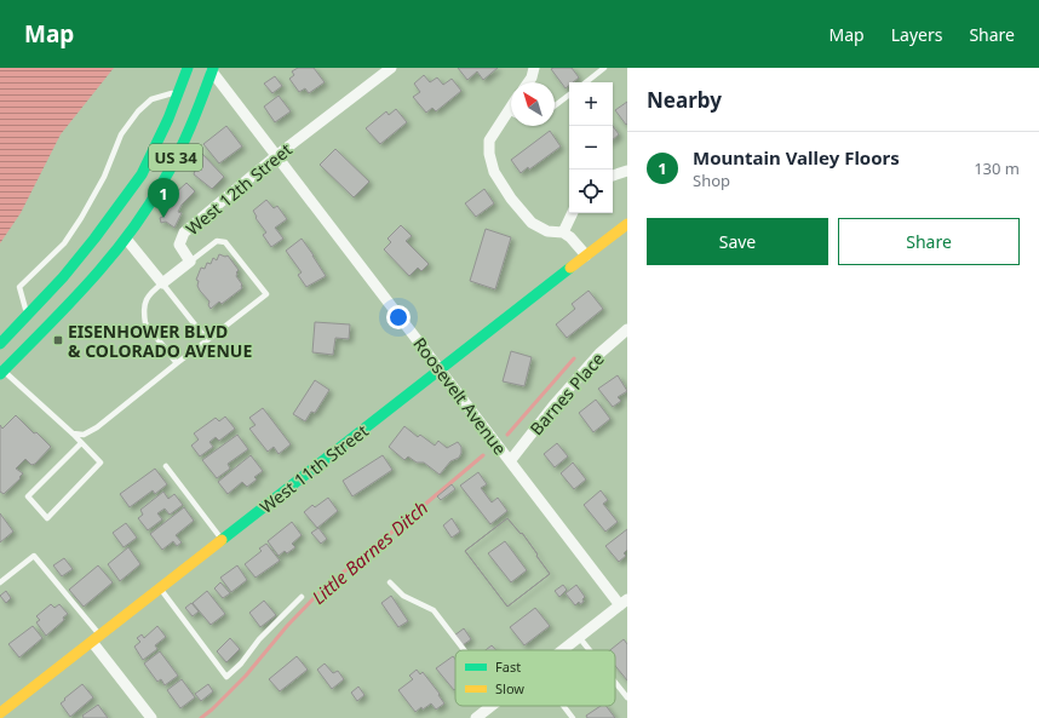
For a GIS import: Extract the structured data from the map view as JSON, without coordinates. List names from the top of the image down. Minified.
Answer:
{"streets":{"main road":["US 34","West 11th Street"],"street":["West 12th Street","Barnes Place","Roosevelt Avenue"]},"crossings":[["US 34","Roosevelt Avenue"],["West 12th Street","Roosevelt Avenue"],["Barnes Place","Roosevelt Avenue"],["Roosevelt Avenue","West 11th Street"]],"water":["Little Barnes Ditch"],"places":{"transit":["EISENHOWER BLVD & COLORADO AVENUE"]},"legend":["Fast","Slow"],"north":"top left","page":{"header":"Map","nav":["Map","Layers","Share"],"heading":"Nearby","map_buttons":["+","−"],"list":[{"mark":"1","name":"Mountain Valley Floors","note":"Shop","value":"130 m"}],"pins":"1","buttons":["Save","Share"]}}
